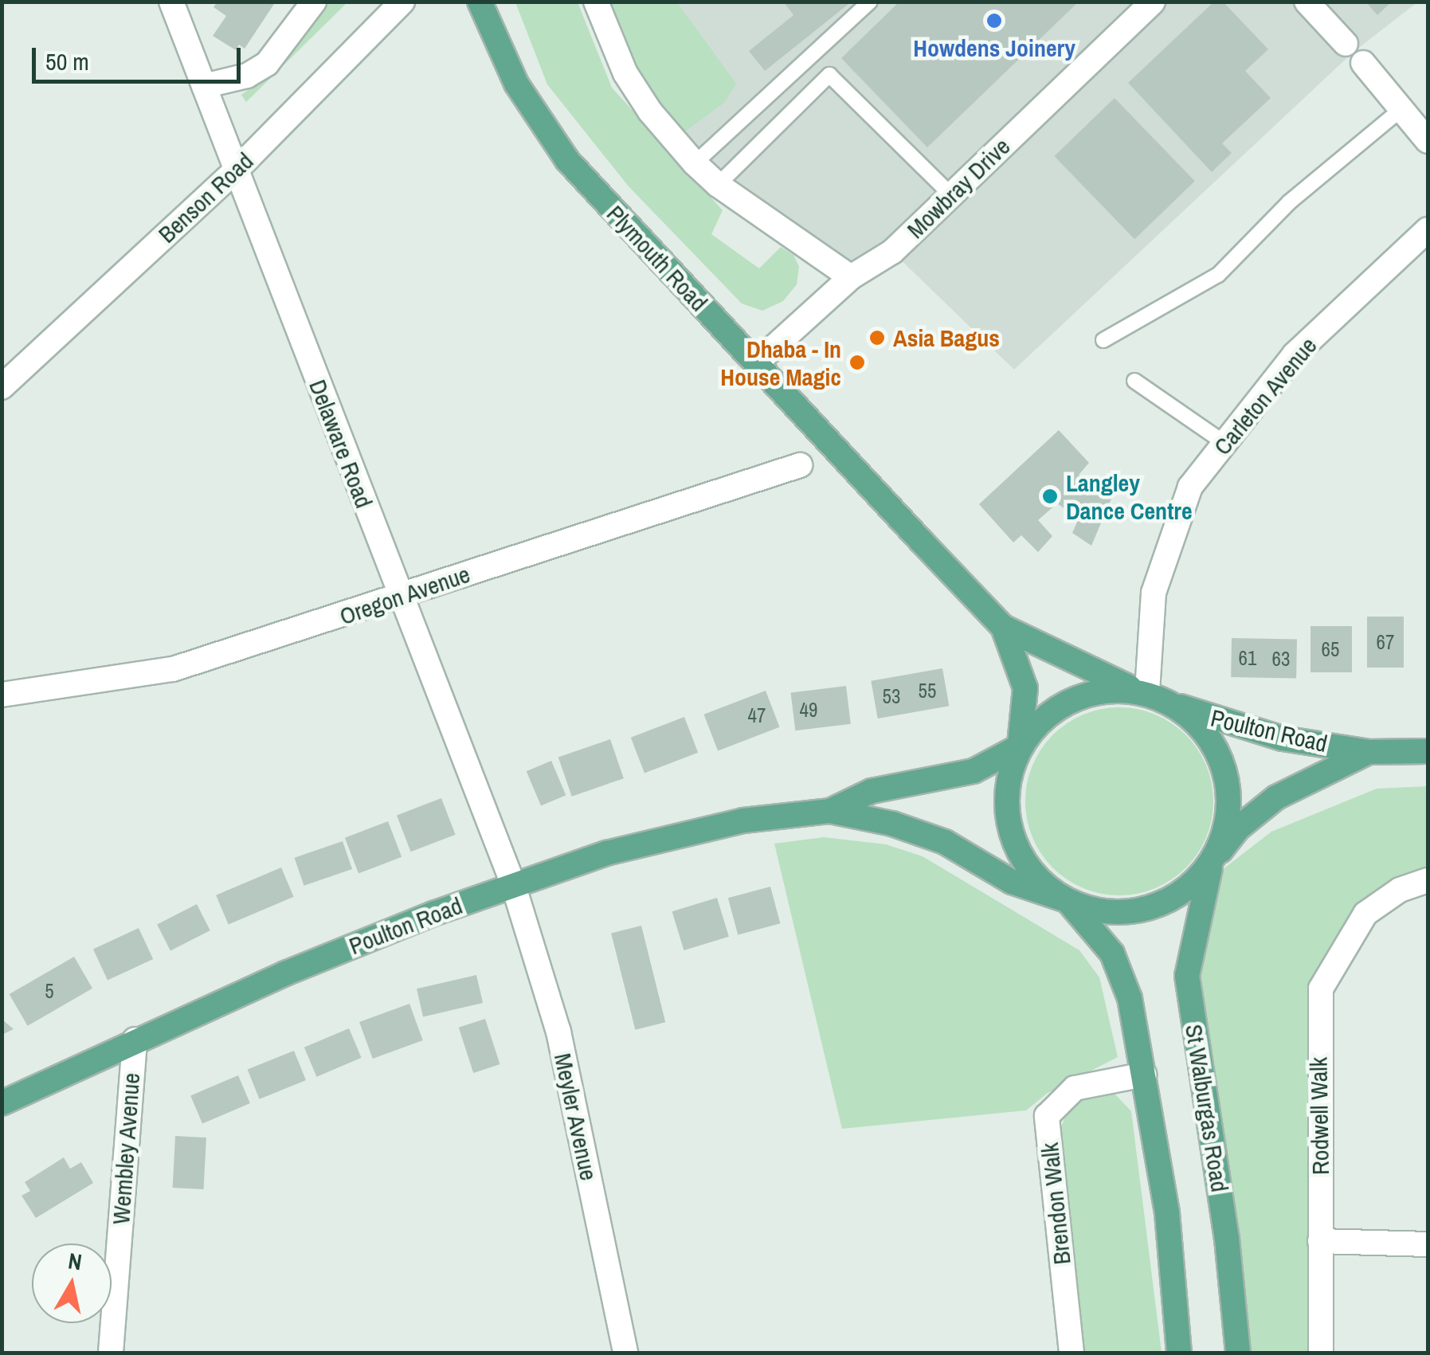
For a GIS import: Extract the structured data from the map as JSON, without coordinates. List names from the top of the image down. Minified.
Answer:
{"streets":{"main road":["Plymouth Road","Poulton Road","St Walburgas Road"],"street":["Mowbray Drive","Benson Road","Carleton Avenue","Delaware Road","Oregon Avenue","Rodwell Walk","Meyler Avenue","Wembley Avenue","Brendon Walk"]},"crossings":[["Mowbray Drive","Plymouth Road"],["Benson Road","Delaware Road"],["Plymouth Road","Carleton Avenue"],["Plymouth Road","Poulton Road"],["Plymouth Road","St Walburgas Road"],["Carleton Avenue","Poulton Road"],["Carleton Avenue","St Walburgas Road"],["Delaware Road","Oregon Avenue"],["Delaware Road","Poulton Road"],["Delaware Road","Meyler Avenue"],["Poulton Road","St Walburgas Road"],["Poulton Road","Meyler Avenue"],["Poulton Road","Wembley Avenue"]],"places":["Howdens Joinery","Asia Bagus","Dhaba - In House Magic","Langley Dance Centre"],"house_numbers":["67","65","61","63","55","53","49","47","5"],"scale_bar":"50 m","north":"top"}
